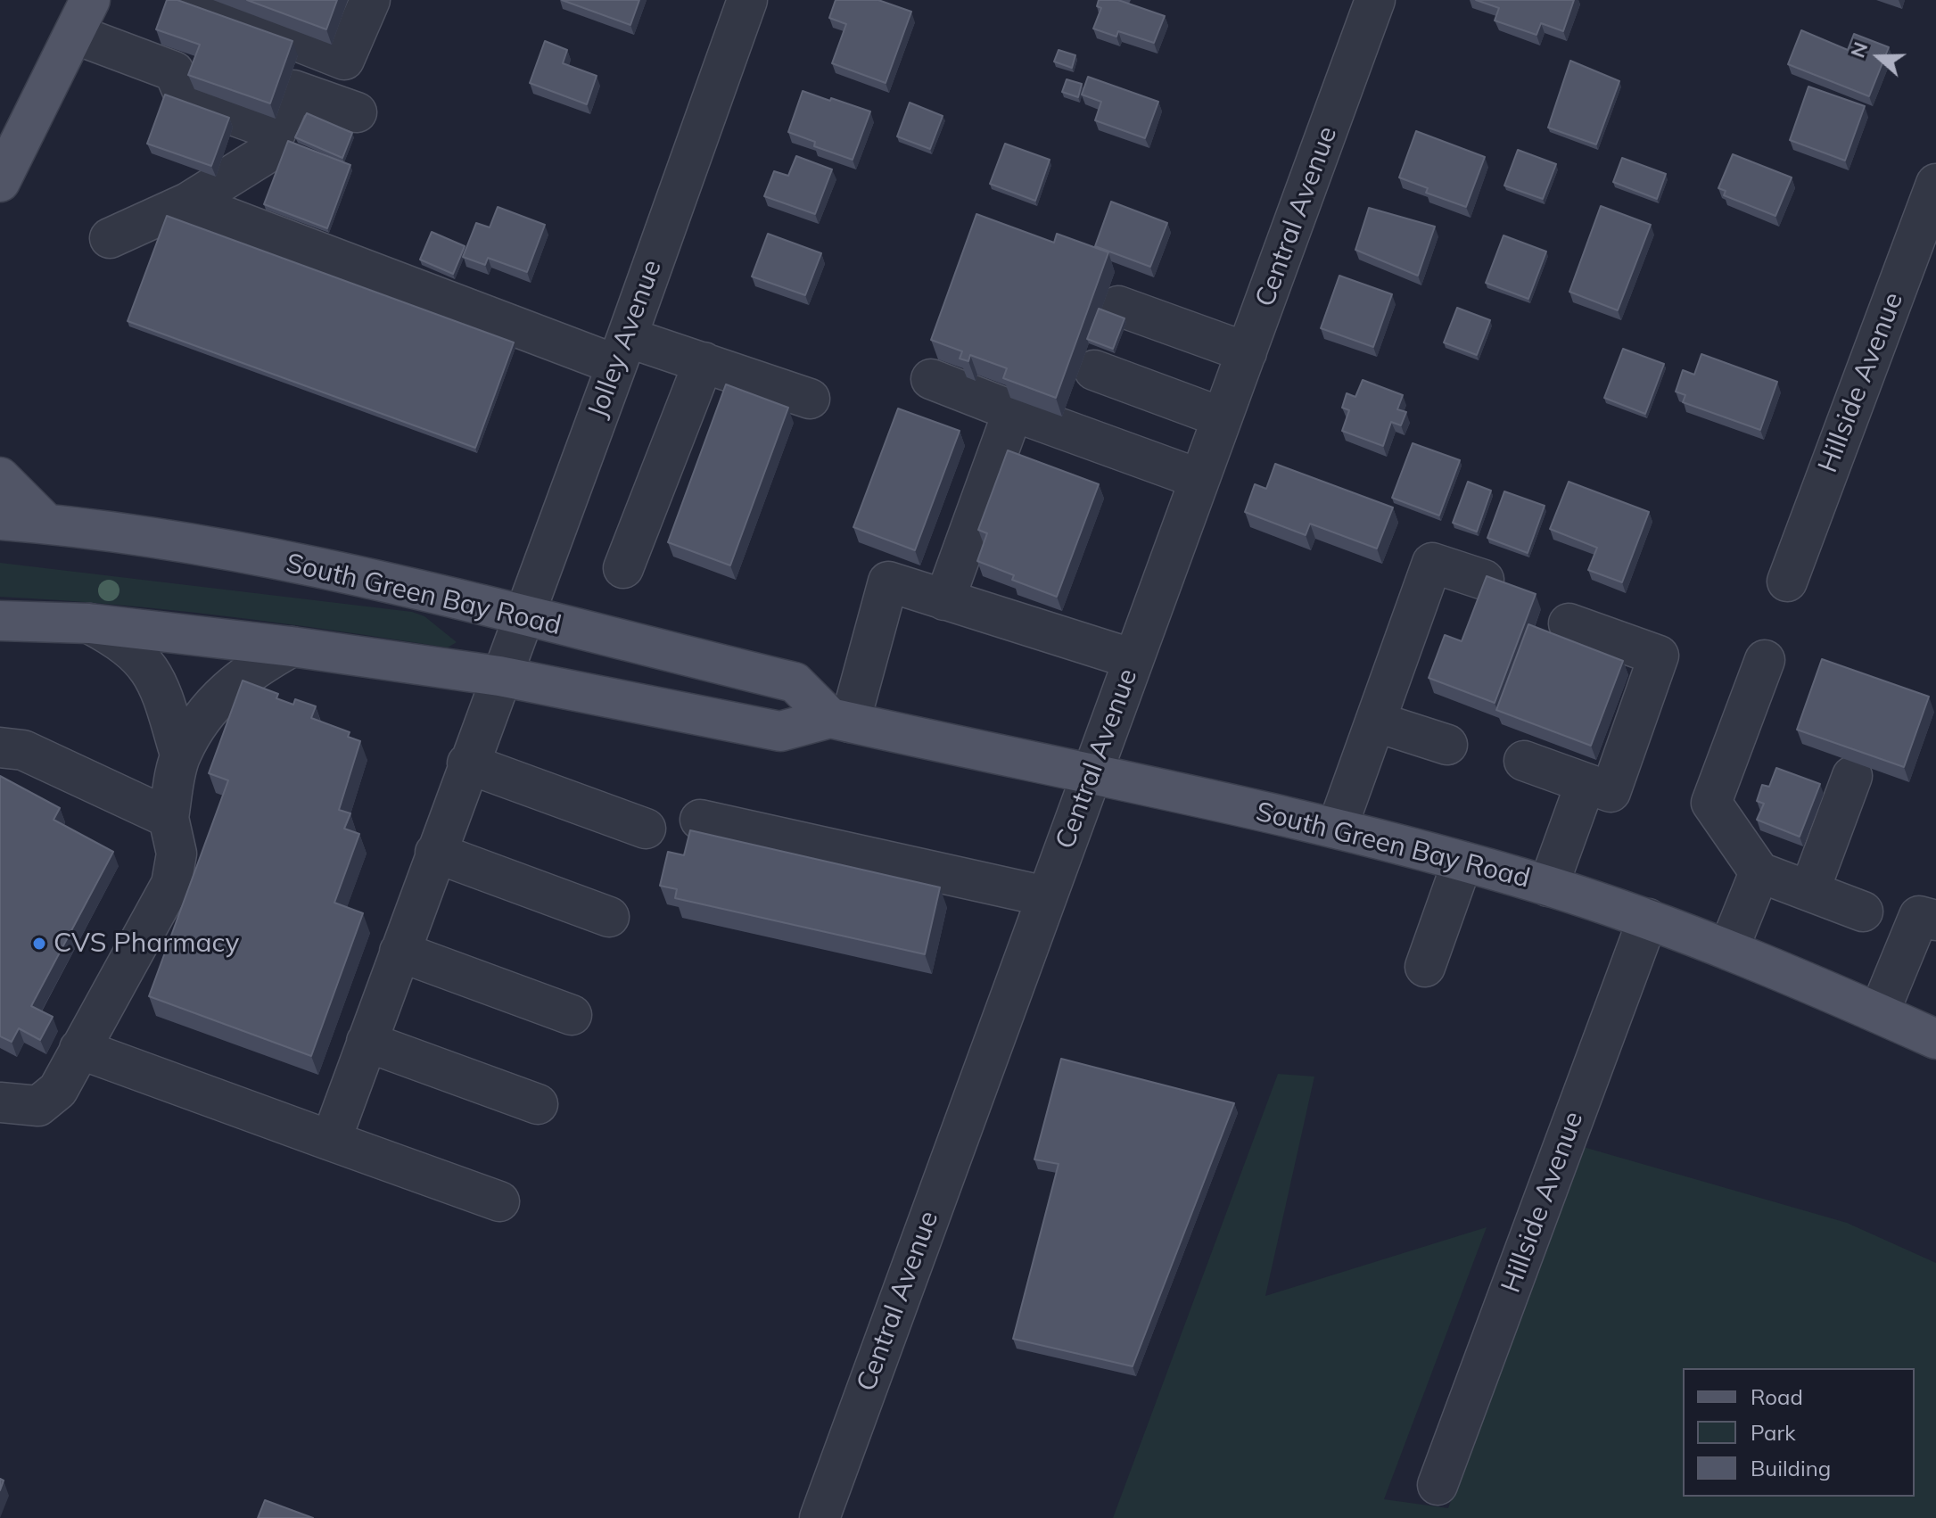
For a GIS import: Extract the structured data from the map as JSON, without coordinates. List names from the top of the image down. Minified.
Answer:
{"streets":{"main road":["South Green Bay Road"],"street":["Central Avenue","Jolley Avenue","Hillside Avenue"]},"crossings":[["Central Avenue","South Green Bay Road"],["Jolley Avenue","South Green Bay Road"],["Hillside Avenue","South Green Bay Road"]],"places":["CVS Pharmacy"],"legend":["Road","Park","Building"],"north":"left"}
